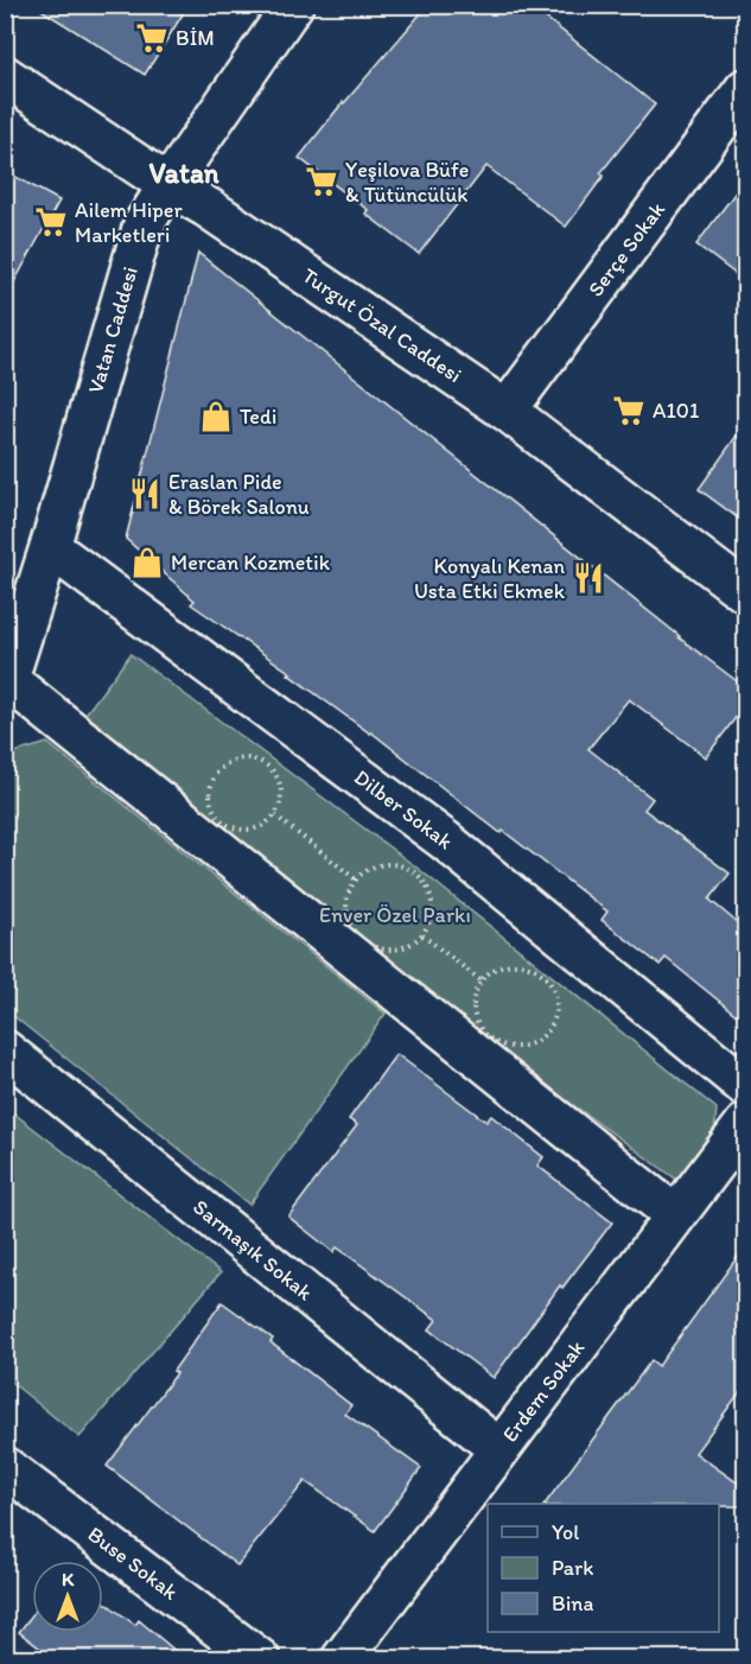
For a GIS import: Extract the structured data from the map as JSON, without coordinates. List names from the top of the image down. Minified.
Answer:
{"streets":{"street":["Serçe Sokak","Turgut Özal Caddesi","Vatan Caddesi","Dilber Sokak","Sarmaşık Sokak","Erdem Sokak","Buse Sokak"]},"crossings":[["Serçe Sokak","Turgut Özal Caddesi"],["Turgut Özal Caddesi","Vatan Caddesi"],["Vatan Caddesi","Dilber Sokak"],["Sarmaşık Sokak","Erdem Sokak"]],"districts":["Vatan"],"parks":["Enver Özel Parkı"],"places":{"supermarket":["BİM","Yeşilova Büfe & Tütüncülük","Ailem Hiper Marketleri","A101"],"shop":["Tedi","Mercan Kozmetik"],"restaurant":["Eraslan Pide & Börek Salonu","Konyalı Kenan Usta Etki Ekmek"]},"legend":["Yol","Park","Bina"],"north":"top"}
